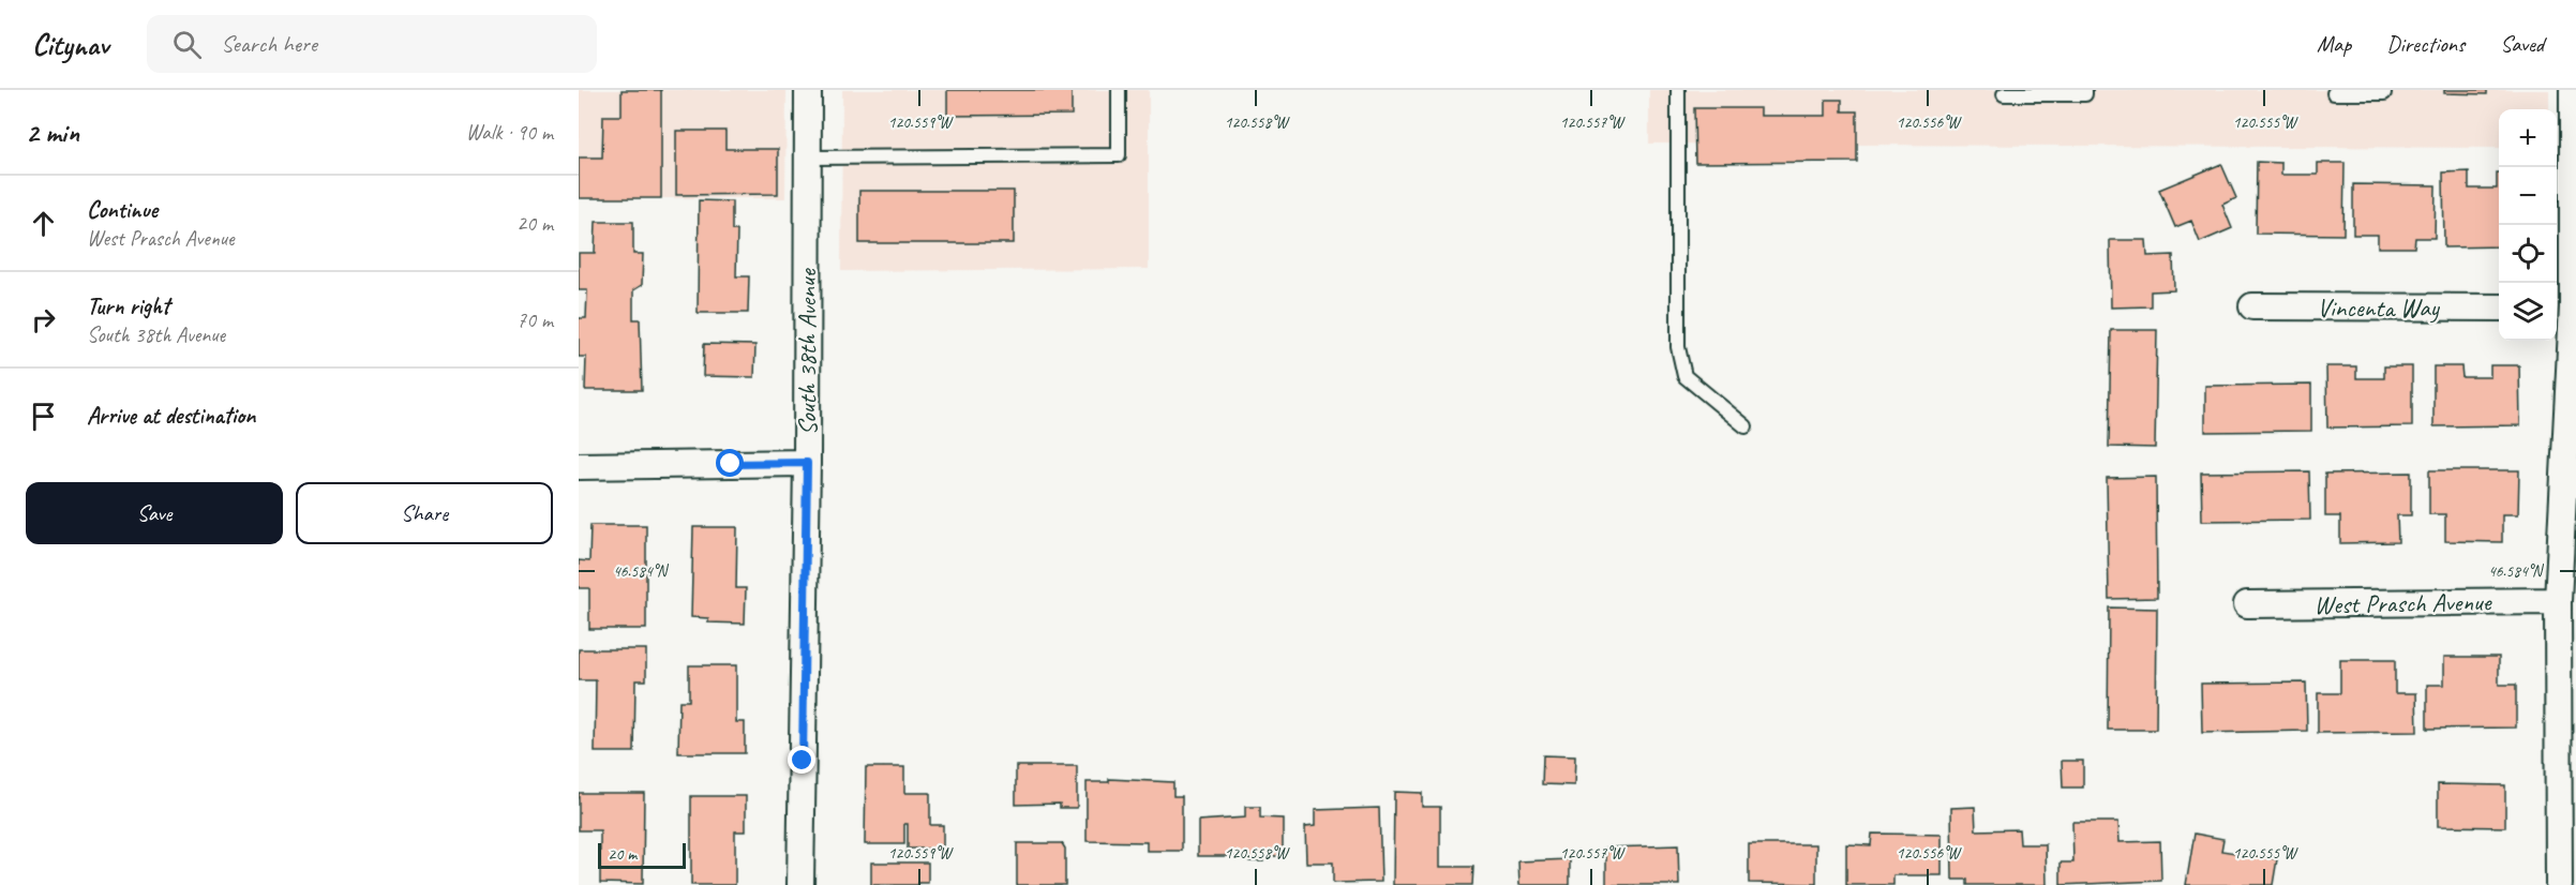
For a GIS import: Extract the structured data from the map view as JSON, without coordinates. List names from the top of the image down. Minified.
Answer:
{"streets":{"street":["Vincenta Way","South 38th Avenue","West Prasch Avenue"]},"scale_bar":"20 m","page":{"header":"Citynav","search":"Search here","nav":["Map","Directions","Saved"],"heading":["2 min","Walk · 90 m"],"map_buttons":["+","−"],"list":[["Continue","West Prasch Avenue","20 m"],["Turn right","South 38th Avenue","70 m"],"Arrive at destination"],"buttons":["Save","Share"],"scale":"20 m"},"coordinates":["120.559°W","120.558°W","120.557°W","120.556°W","120.555°W","46.584°N"]}
